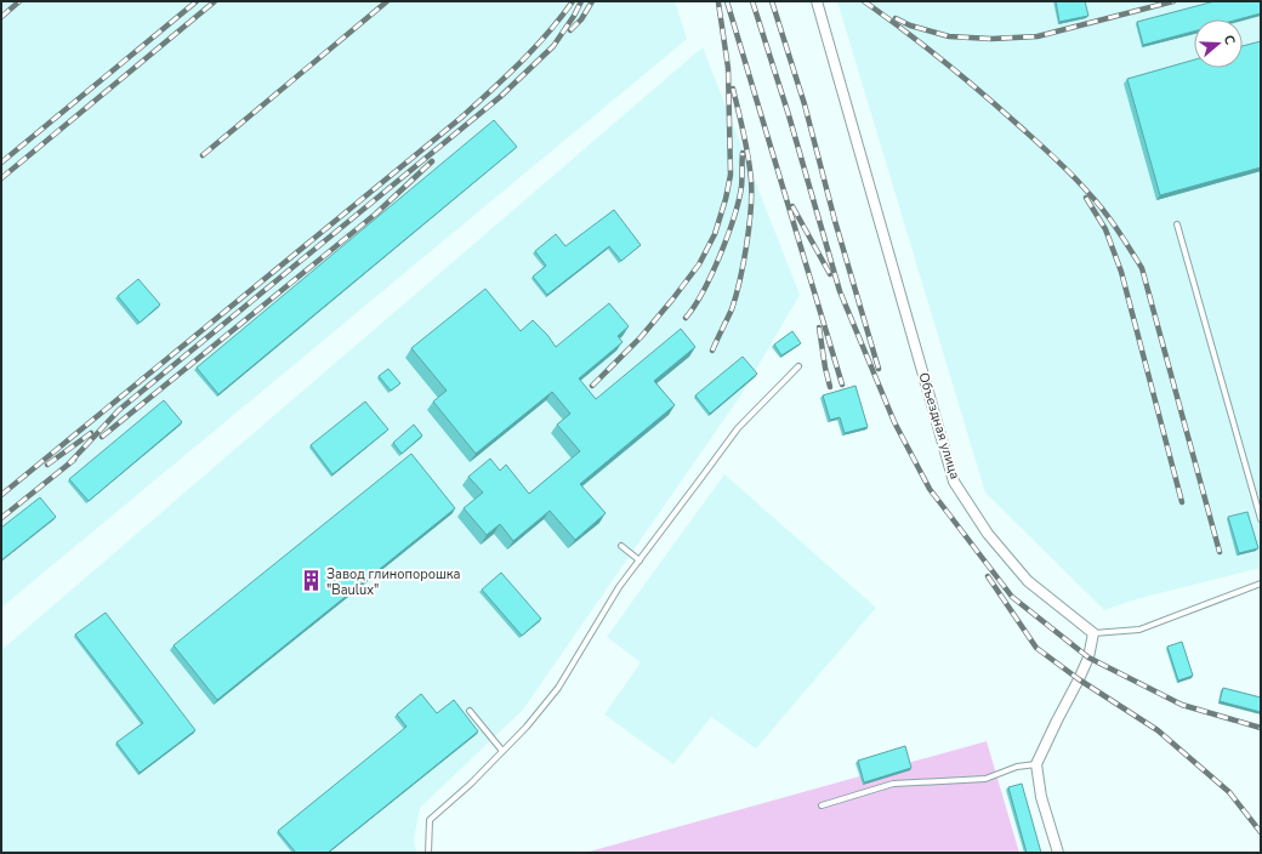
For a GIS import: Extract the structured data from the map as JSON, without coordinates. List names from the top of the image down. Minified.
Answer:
{"streets":{"street":["Объездная улица"]},"places":{"building":["Завод глинопорошка \"Baulux\""]},"north":"right"}
